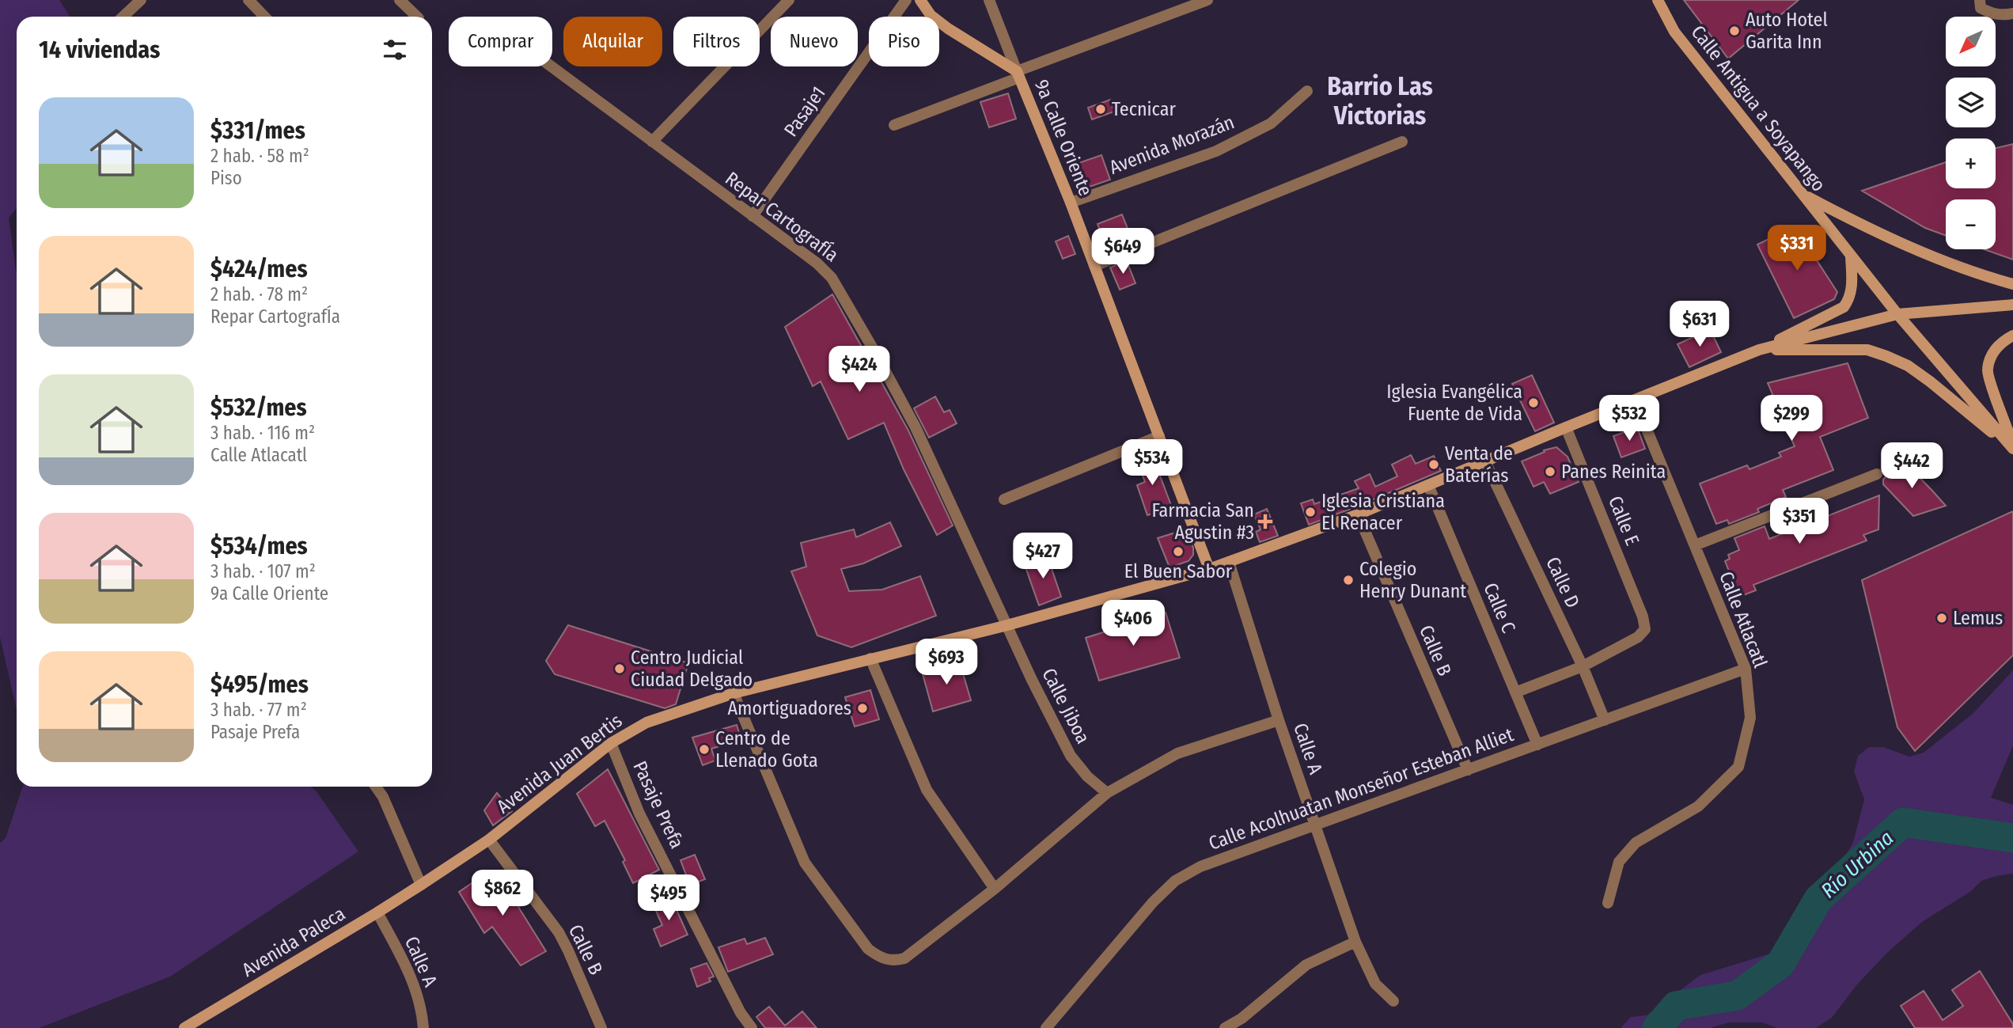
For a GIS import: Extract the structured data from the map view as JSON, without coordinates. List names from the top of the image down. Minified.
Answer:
{"streets":{"main road":["Calle Antigua a Soyapango","9a Calle Oriente","Avenida Juan Bertis","Avenida Paleca"],"street":["Pasaje1","Avenida Morazán","Repar CartografÍa","Calle E","Calle D","Calle C","Calle Atlacatl","Calle B","Calle Jiboa","Calle A","Calle Acolhuatan Monseñor Esteban Alliet","Pasaje Prefa"]},"crossings":[["Calle Antigua a Soyapango","Avenida Juan Bertis"],["Pasaje1","Repar CartografÍa"],["9a Calle Oriente","Avenida Morazán"],["9a Calle Oriente","Avenida Juan Bertis"],["Repar CartografÍa","Calle Jiboa"],["Repar CartografÍa","Avenida Juan Bertis"],["Calle E","Calle D"],["Calle E","Avenida Juan Bertis"],["Calle D","Avenida Juan Bertis"],["Calle D","Calle Acolhuatan Monseñor Esteban Alliet"],["Calle C","Avenida Juan Bertis"],["Calle C","Calle Acolhuatan Monseñor Esteban Alliet"],["Calle Atlacatl","Avenida Juan Bertis"],["Calle Atlacatl","Calle Acolhuatan Monseñor Esteban Alliet"],["Calle B","Avenida Juan Bertis"],["Calle B","Calle Acolhuatan Monseñor Esteban Alliet"],["Calle Jiboa","Avenida Juan Bertis"],["Calle A","Avenida Juan Bertis"],["Calle A","Calle Acolhuatan Monseñor Esteban Alliet"],["Calle A","Avenida Paleca"],["Avenida Juan Bertis","Pasaje Prefa"],["Avenida Juan Bertis","Avenida Paleca"]],"districts":["Barrio Las Victorias"],"water":["Río Urbina"],"places":{"other":["Auto Hotel Garita Inn","Tecnicar","Iglesia Evangélica Fuente de Vida","Venta de Baterías","Panes Reinita","Iglesia Cristiana El Renacer","El Buen Sabor","Colegio Henry Dunant","Lemus","Centro Judicial Ciudad Delgado","Amortiguadores","Centro de Llenado Gota"],"health":["Farmacia San Agustin #3"]},"north":"bottom left","page":{"map_buttons":["+","−"],"chip":["Comprar","Alquilar","Filtros","Nuevo","Piso"],"heading":"14 viviendas","list":[{"name":"$331/mes","note":"2 hab. · 58 m² · Piso"},{"name":"$424/mes","note":"2 hab. · 78 m² · Repar CartografÍa"},{"name":"$532/mes","note":"3 hab. · 116 m² · Calle Atlacatl"},{"name":"$534/mes","note":"3 hab. · 107 m² · 9a Calle Oriente"},{"name":"$495/mes","note":"3 hab. · 77 m² · Pasaje Prefa"}],"price":["$331","$649","$631","$424","$532","$299","$534","$442","$351","$427","$406","$693","$862","$495"]}}
